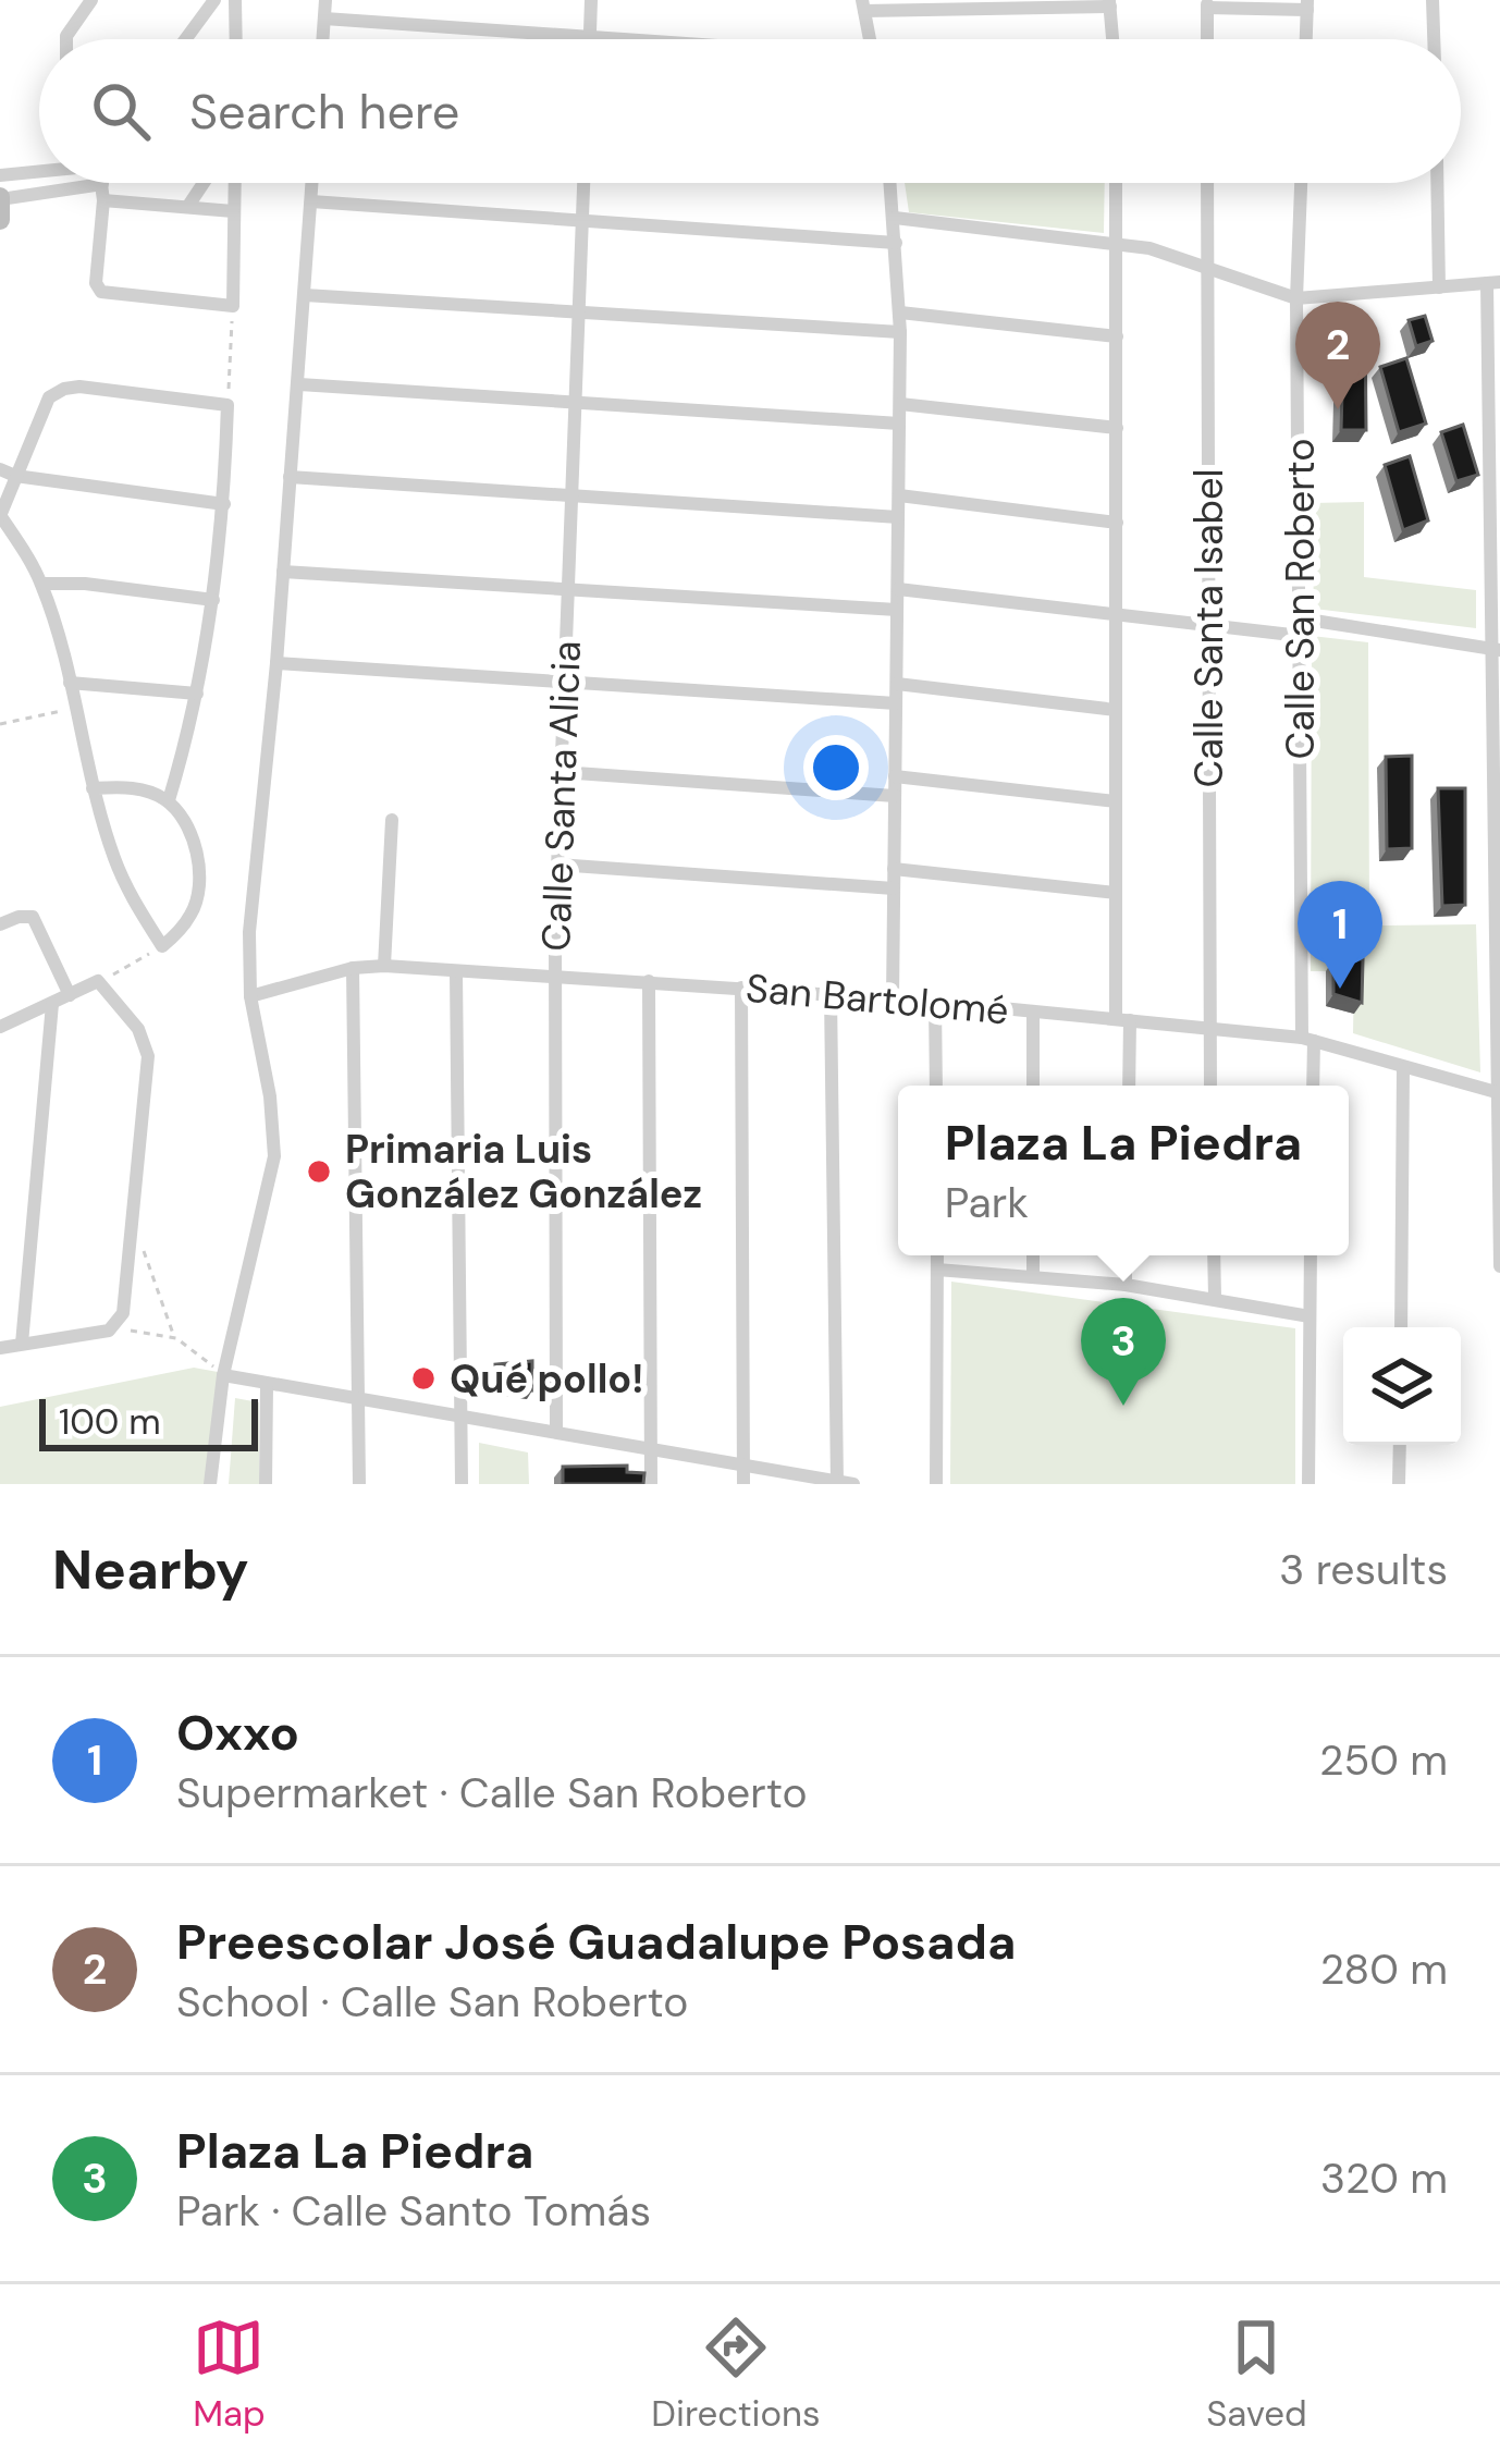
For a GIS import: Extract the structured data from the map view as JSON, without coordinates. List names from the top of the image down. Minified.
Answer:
{"streets":{"street":["Calle San Roberto","Calle Santa Isabel","Calle Santa Alicia","San Bartolomé"]},"crossings":[["Calle San Roberto","San Bartolomé"],["Calle Santa Isabel","San Bartolomé"],["Calle Santa Alicia","San Bartolomé"]],"places":["Primaria Luis González González","Qué pollo!"],"scale_bar":"100 m","page":{"search":"Search here","pins":["2","1","3"],"popup":["Plaza La Piedra","Park"],"scale":"100 m","heading":["Nearby","3 results"],"list":[{"mark":"1","name":"Oxxo","note":"Supermarket · Calle San Roberto","value":"250 m"},{"mark":"2","name":"Preescolar José Guadalupe Posada","note":"School · Calle San Roberto","value":"280 m"},{"mark":"3","name":"Plaza La Piedra","note":"Park · Calle Santo Tomás","value":"320 m"}],"nav":["Map","Directions","Saved"]}}
